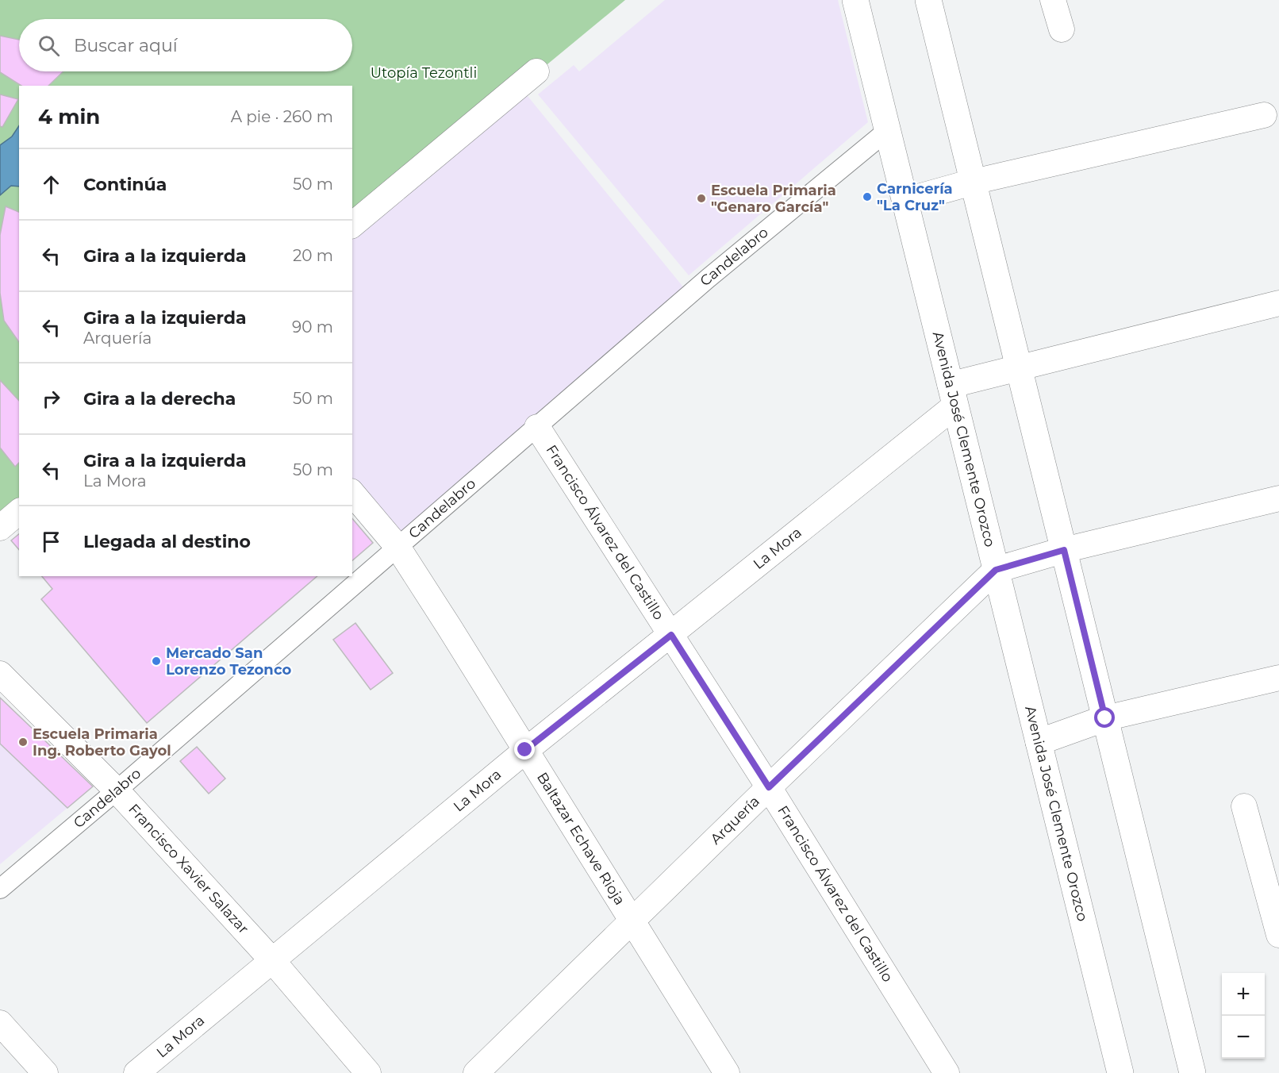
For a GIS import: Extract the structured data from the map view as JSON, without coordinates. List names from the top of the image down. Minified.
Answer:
{"streets":{"street":["Candelabro","Avenida José Clemente Orozco","Francisco Álvarez del Castillo","La Mora","Arquería","Baltazar Echave Rioja","Francisco Xavier Salazar"]},"crossings":[["Candelabro","Avenida José Clemente Orozco"],["Candelabro","Francisco Álvarez del Castillo"],["Candelabro","Baltazar Echave Rioja"],["Candelabro","Francisco Xavier Salazar"],["Avenida José Clemente Orozco","La Mora"],["Avenida José Clemente Orozco","Arquería"],["Francisco Álvarez del Castillo","La Mora"],["Francisco Álvarez del Castillo","Arquería"],["La Mora","Baltazar Echave Rioja"],["La Mora","Francisco Xavier Salazar"],["Arquería","Baltazar Echave Rioja"]],"parks":["Utopía Tezontli"],"places":["Carnicería \"La Cruz\"","Escuela Primaria \"Genaro García\"","Mercado San Lorenzo Tezonco","Escuela Primaria Ing. Roberto Gayol"],"page":{"search":"Buscar aquí","heading":["4 min","A pie · 260 m"],"list":[["Continúa","50 m"],["Gira a la izquierda","20 m"],["Gira a la izquierda","Arquería","90 m"],["Gira a la derecha","50 m"],["Gira a la izquierda","La Mora","50 m"],"Llegada al destino"],"map_buttons":["+","−"]}}
